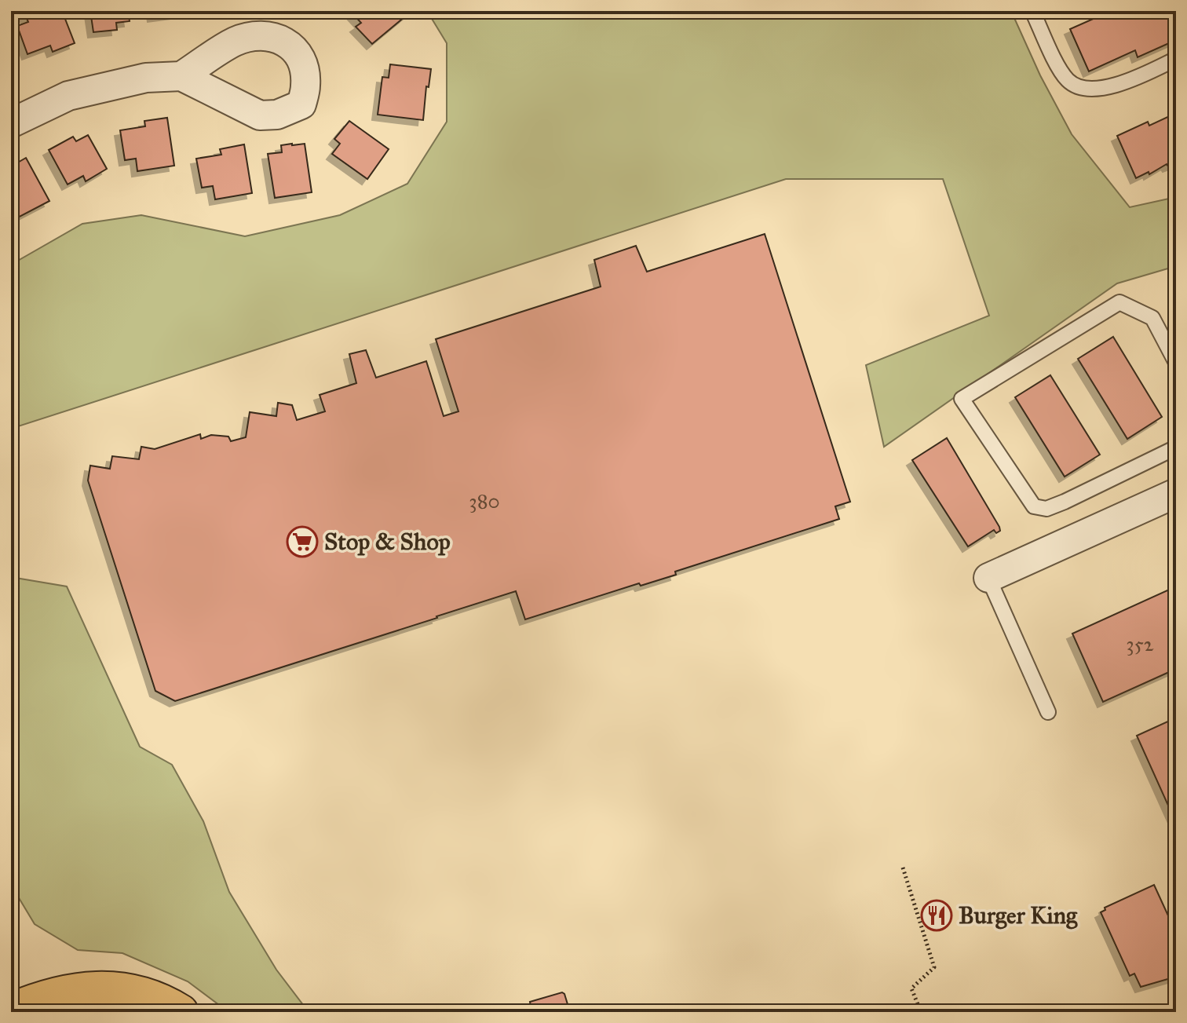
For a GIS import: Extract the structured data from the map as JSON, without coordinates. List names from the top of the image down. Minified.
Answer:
{"places":{"supermarket":["Stop & Shop"],"restaurant":["Burger King"]},"house_numbers":["380","352"]}
